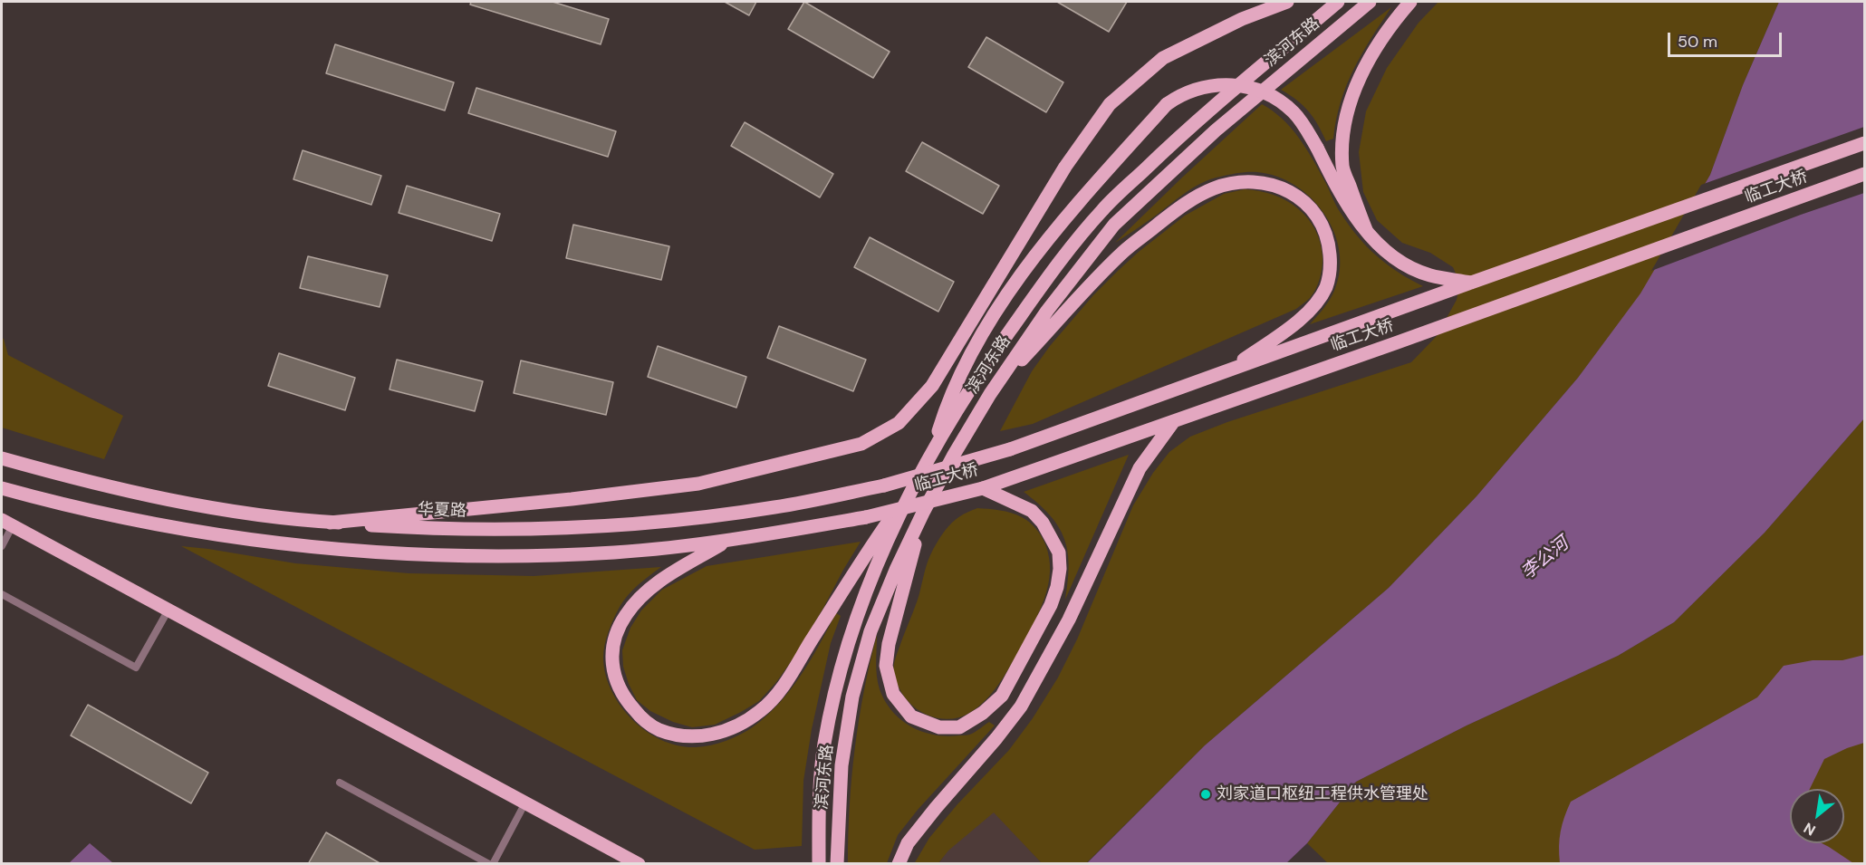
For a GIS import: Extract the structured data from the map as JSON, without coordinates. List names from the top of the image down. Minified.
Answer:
{"streets":{"main road":["滨河东路","临工大桥","华夏路"]},"crossings":[["临工大桥","华夏路"]],"water":["李公河"],"places":["刘家道口枢纽工程供水管理处"],"scale_bar":"50 m","north":"bottom left"}
